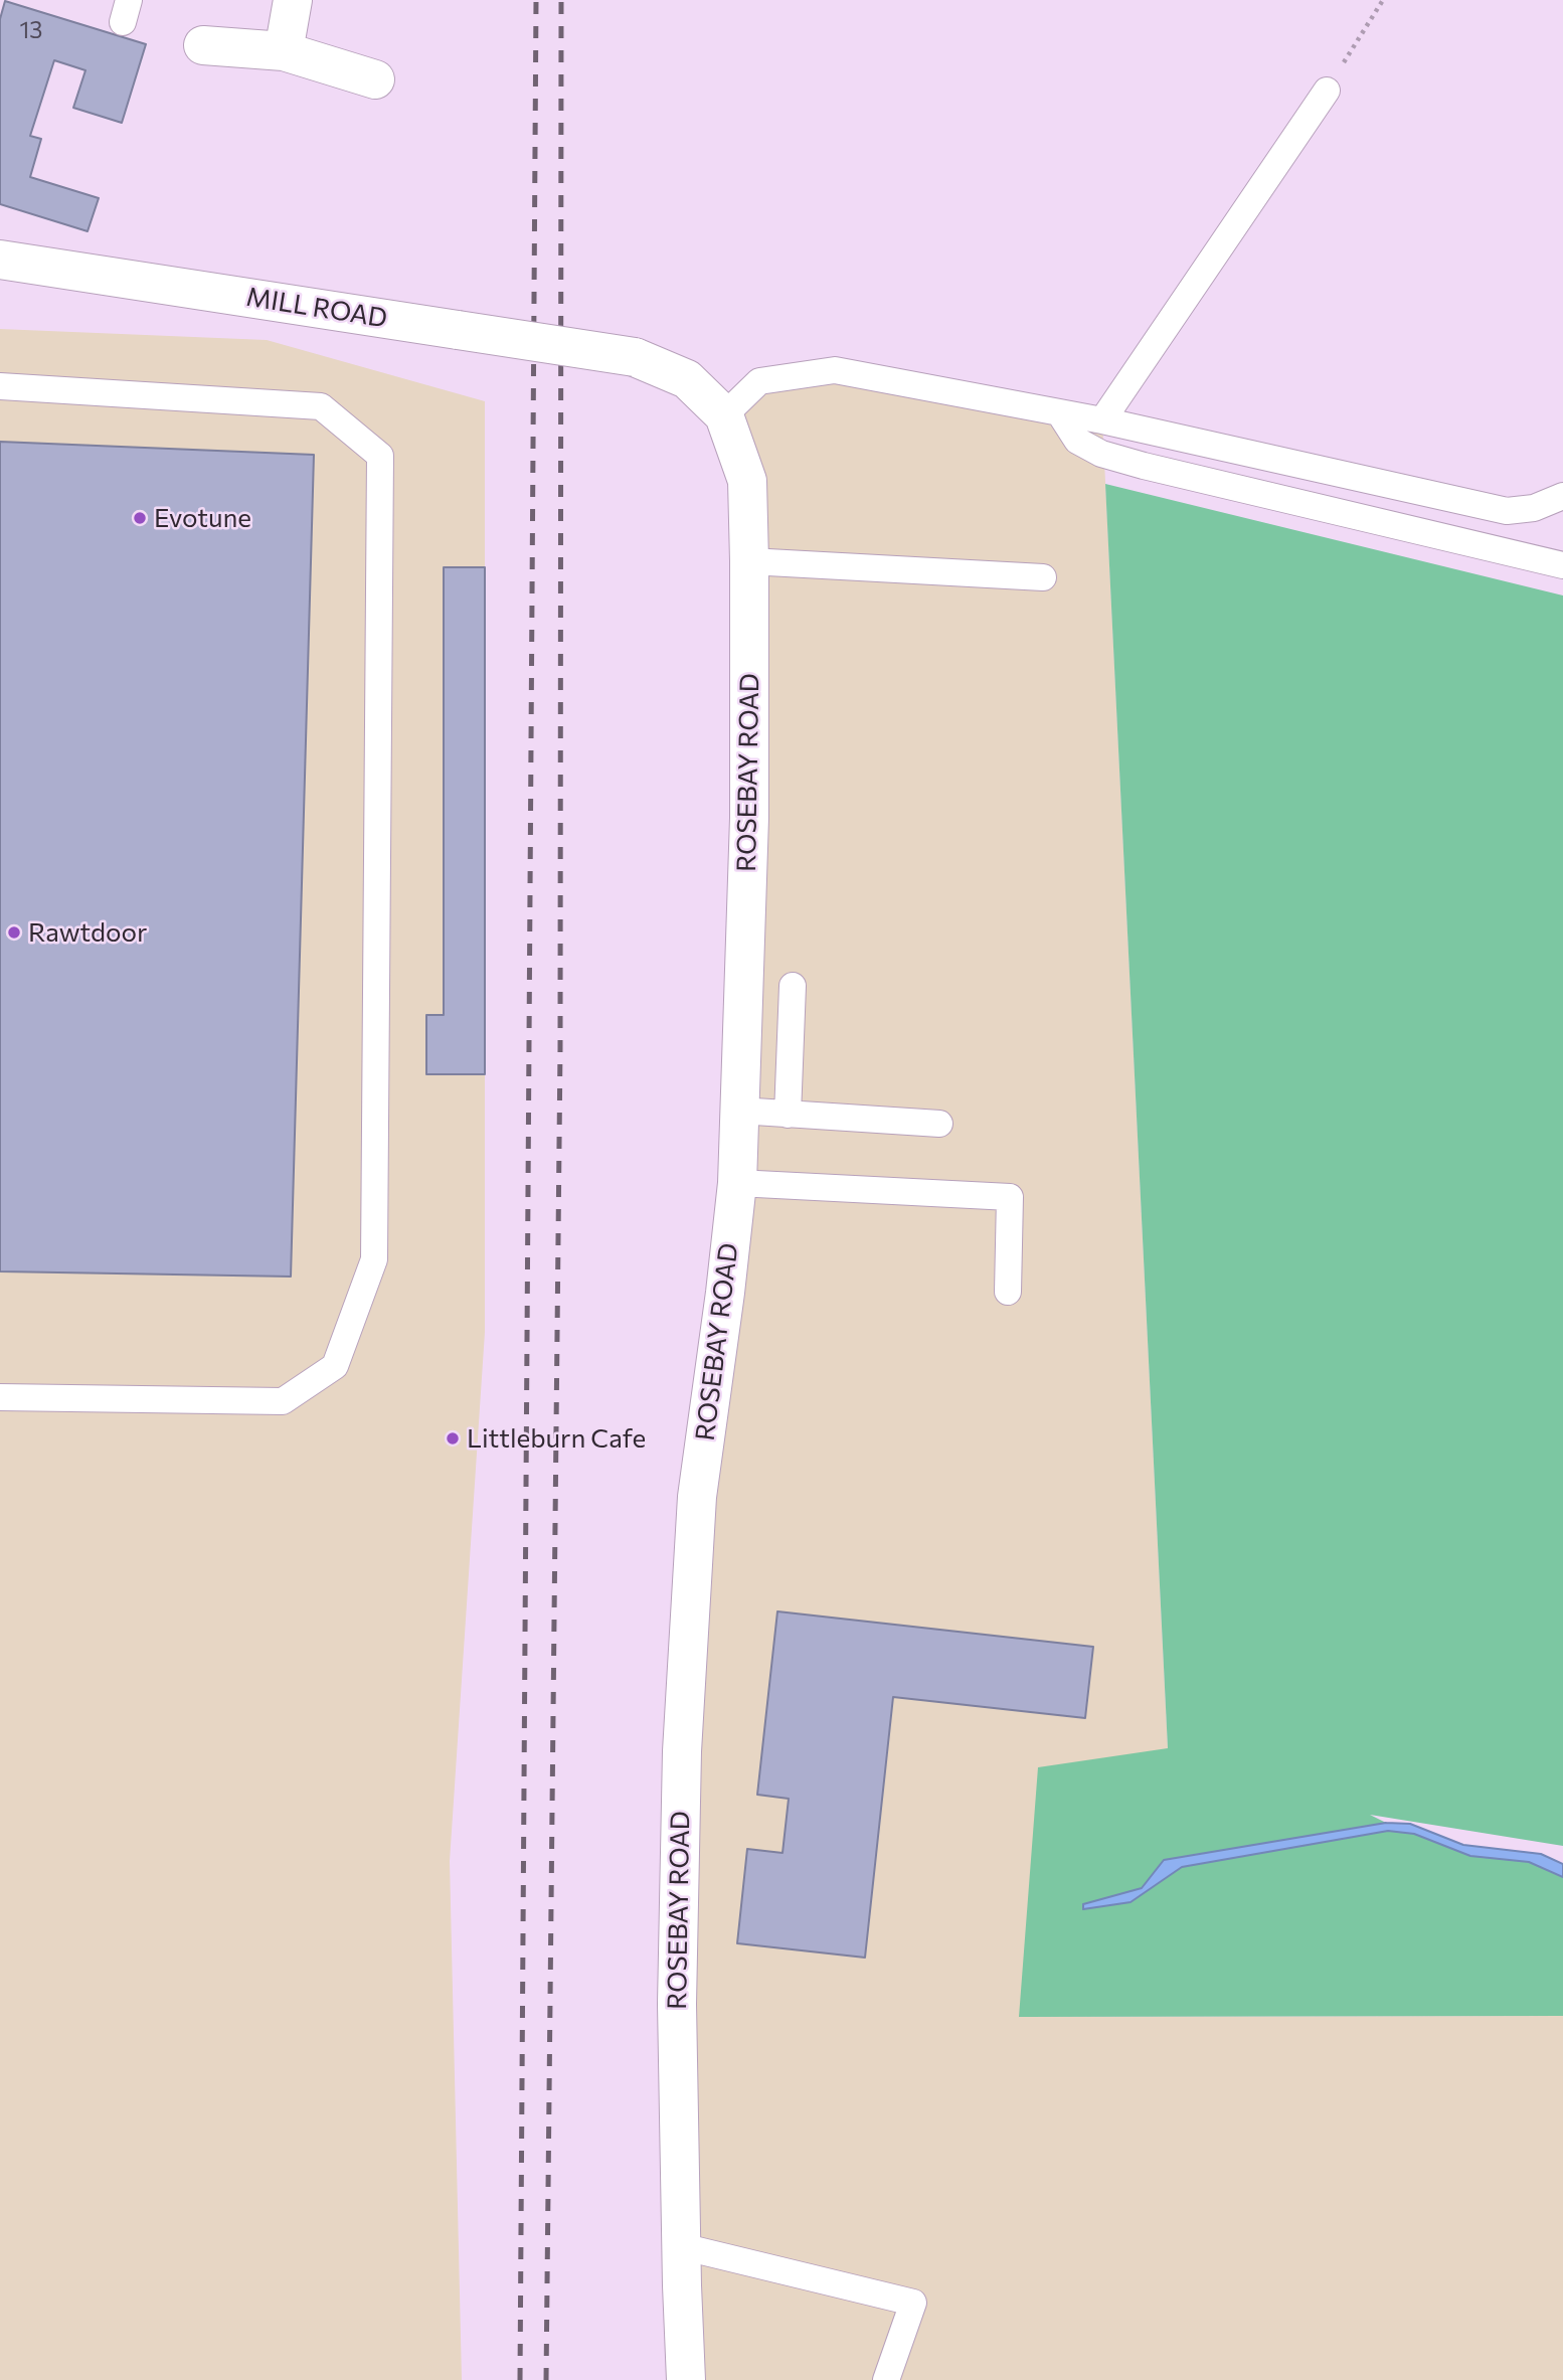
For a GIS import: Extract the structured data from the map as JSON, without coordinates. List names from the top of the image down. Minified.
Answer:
{"streets":{"street":["MILL ROAD","ROSEBAY ROAD"]},"crossings":[["MILL ROAD","ROSEBAY ROAD"]],"places":["Evotune","Rawtdoor","Littleburn Cafe"],"house_numbers":["13"]}
